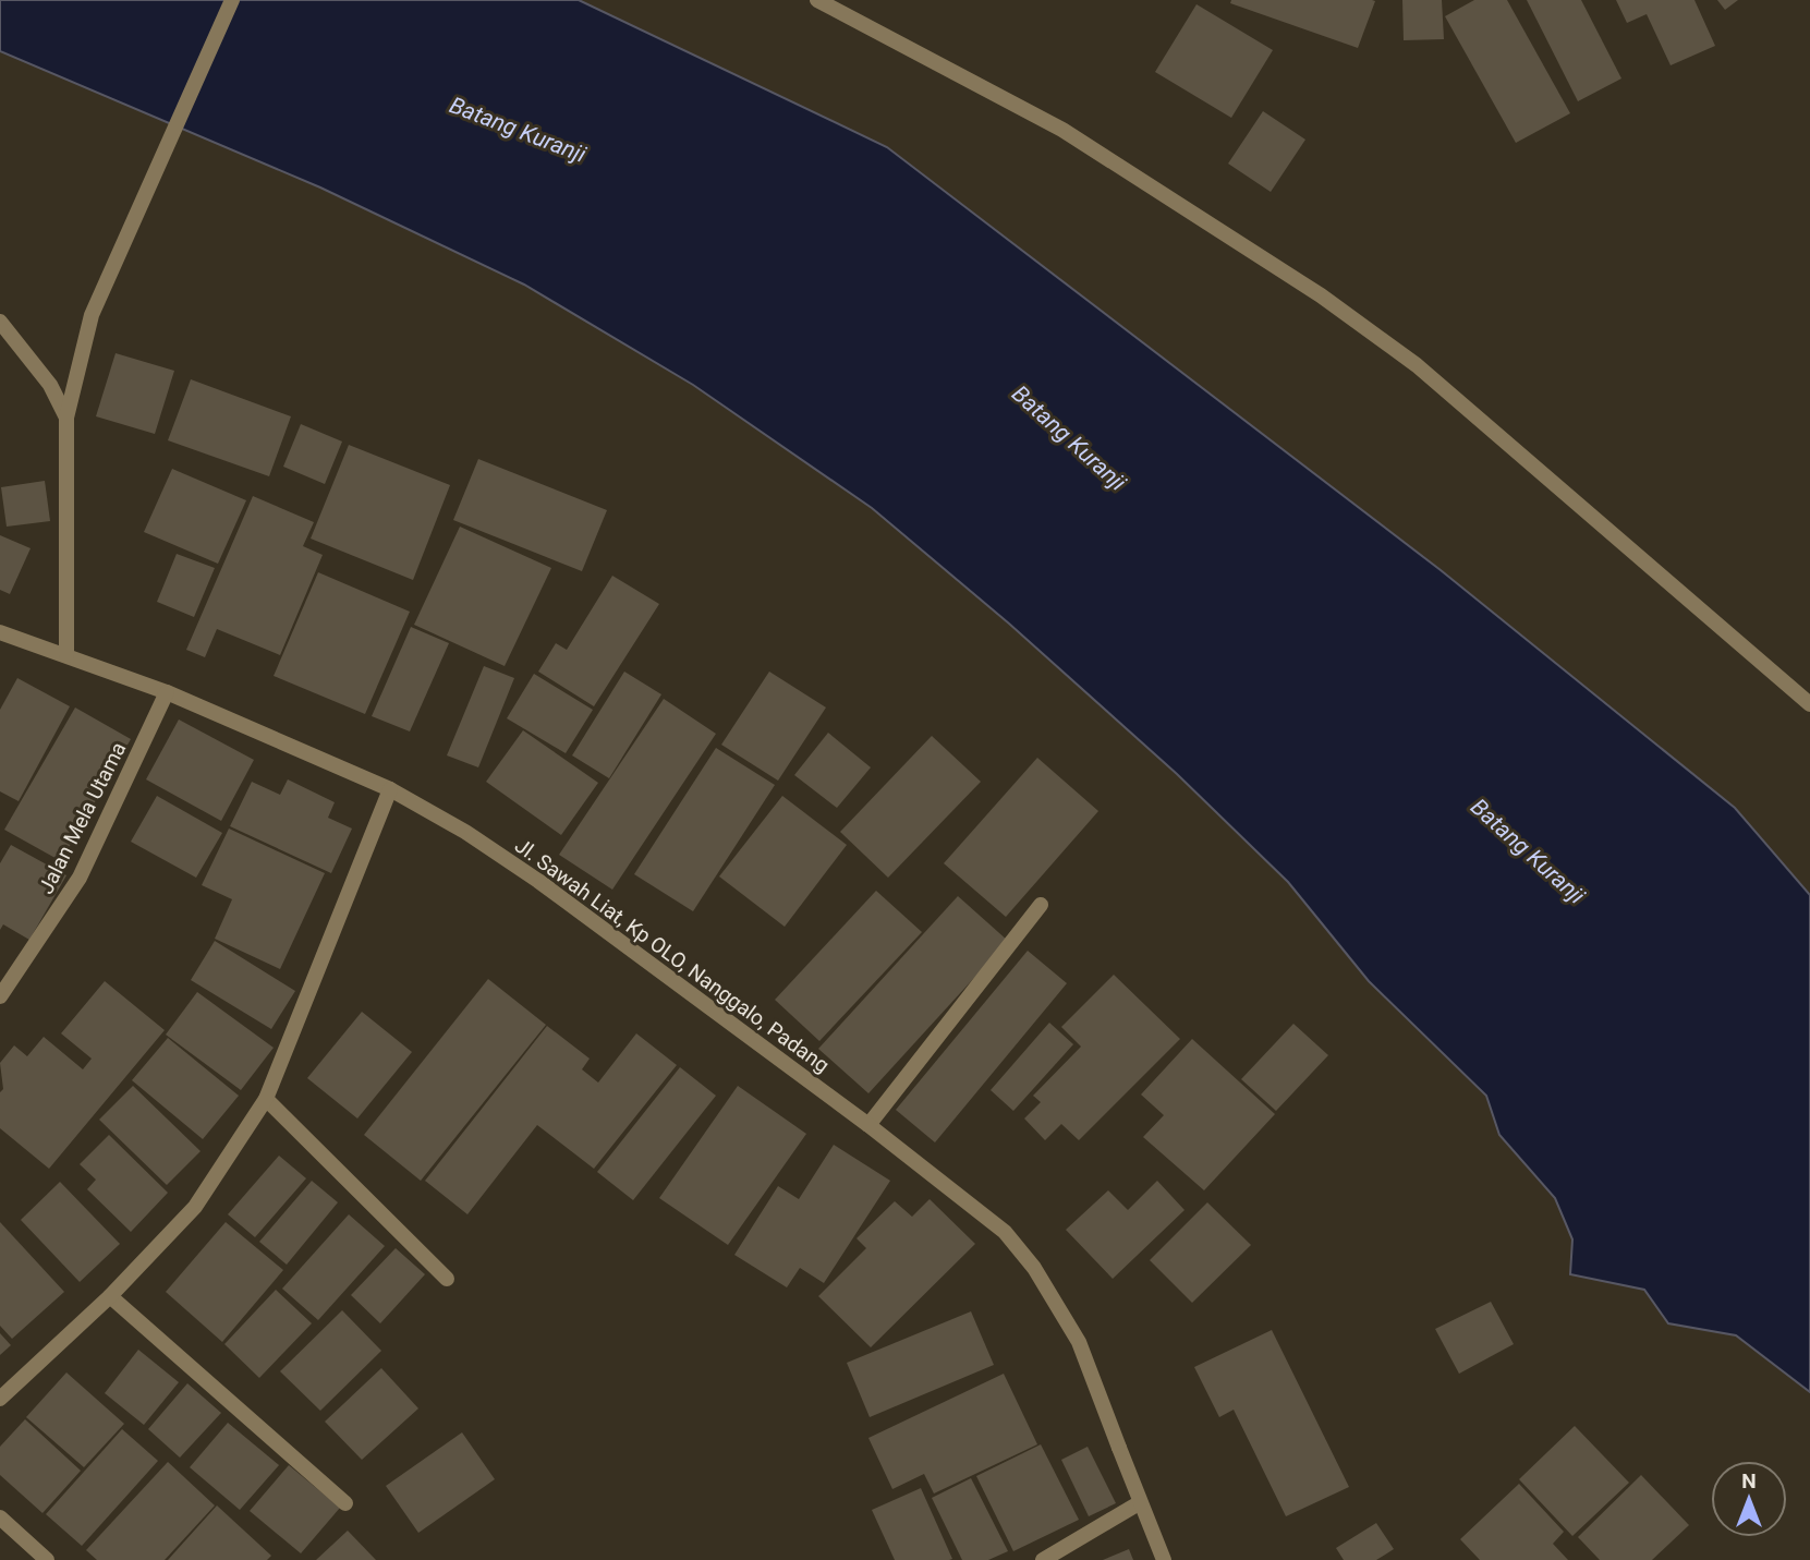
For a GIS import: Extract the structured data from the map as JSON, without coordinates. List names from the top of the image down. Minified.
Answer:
{"streets":{"street":["Jalan Mela Utama","Jl. Sawah Liat, Kp OLO, Nanggalo, Padang"]},"crossings":[["Jalan Mela Utama","Jl. Sawah Liat, Kp OLO, Nanggalo, Padang"]],"water":["Batang Kuranji"],"north":"top"}
